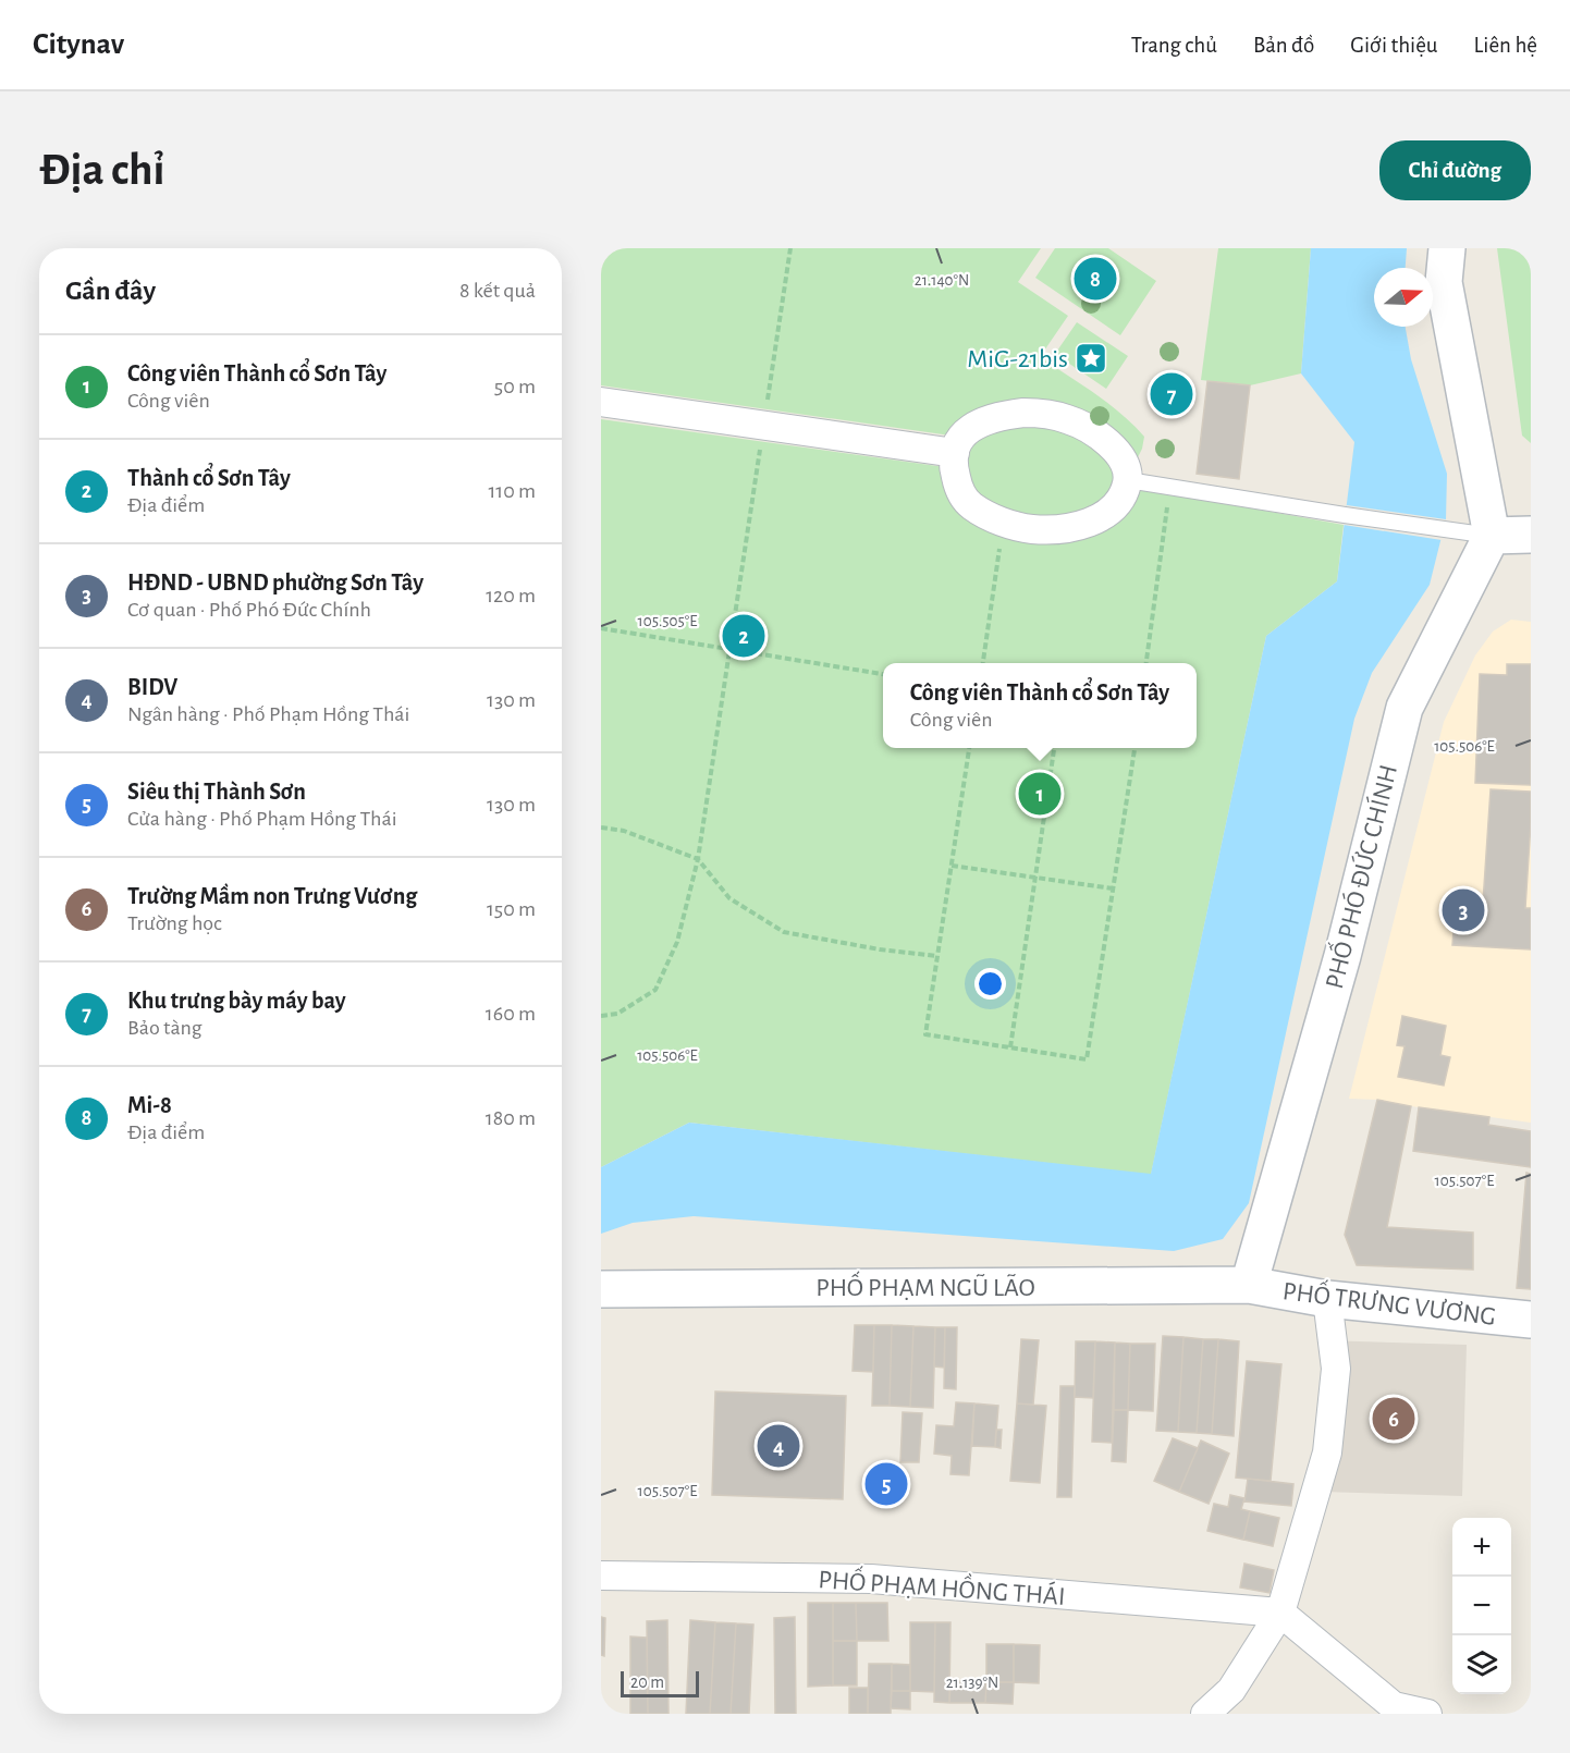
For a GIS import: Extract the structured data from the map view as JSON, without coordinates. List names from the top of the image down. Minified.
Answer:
{"streets":{"main road":["PHỐ PHÓ ĐỨC CHÍNH","PHỐ PHẠM NGŨ LÃO","PHỐ TRƯNG VƯƠNG"],"street":["PHỐ PHẠM HỒNG THÁI"]},"crossings":[["PHỐ PHÓ ĐỨC CHÍNH","PHỐ PHẠM NGŨ LÃO"],["PHỐ PHÓ ĐỨC CHÍNH","PHỐ TRƯNG VƯƠNG"],["PHỐ PHẠM NGŨ LÃO","PHỐ TRƯNG VƯƠNG"]],"places":{"place":["MiG-21bis"]},"scale_bar":"20 m","north":"right","page":{"header":"Citynav","nav":["Trang chủ","Bản đồ","Giới thiệu","Liên hệ"],"buttons":"Chỉ đường","title":"Địa chỉ","heading":["Gần đây","8 kết quả"],"pins":["8","7","2","1","3","6","4","5"],"list":[{"mark":"1","name":"Công viên Thành cổ Sơn Tây","note":"Công viên","value":"50 m"},{"mark":"2","name":"Thành cổ Sơn Tây","note":"Địa điểm","value":"110 m"},{"mark":"3","name":"HĐND - UBND phường Sơn Tây","note":"Cơ quan · Phố Phó Đức Chính","value":"120 m"},{"mark":"4","name":"BIDV","note":"Ngân hàng · Phố Phạm Hồng Thái","value":"130 m"},{"mark":"5","name":"Siêu thị Thành Sơn","note":"Cửa hàng · Phố Phạm Hồng Thái","value":"130 m"},{"mark":"6","name":"Trường Mầm non Trưng Vương","note":"Trường học","value":"150 m"},{"mark":"7","name":"Khu trưng bày máy bay","note":"Bảo tàng","value":"160 m"},{"mark":"8","name":"Mi-8","note":"Địa điểm","value":"180 m"}],"popup":["Công viên Thành cổ Sơn Tây","Công viên"],"map_buttons":["+","−"],"scale":"20 m"},"coordinates":["21.140°N","105.505°E","105.506°E","105.507°E","21.139°N"]}
